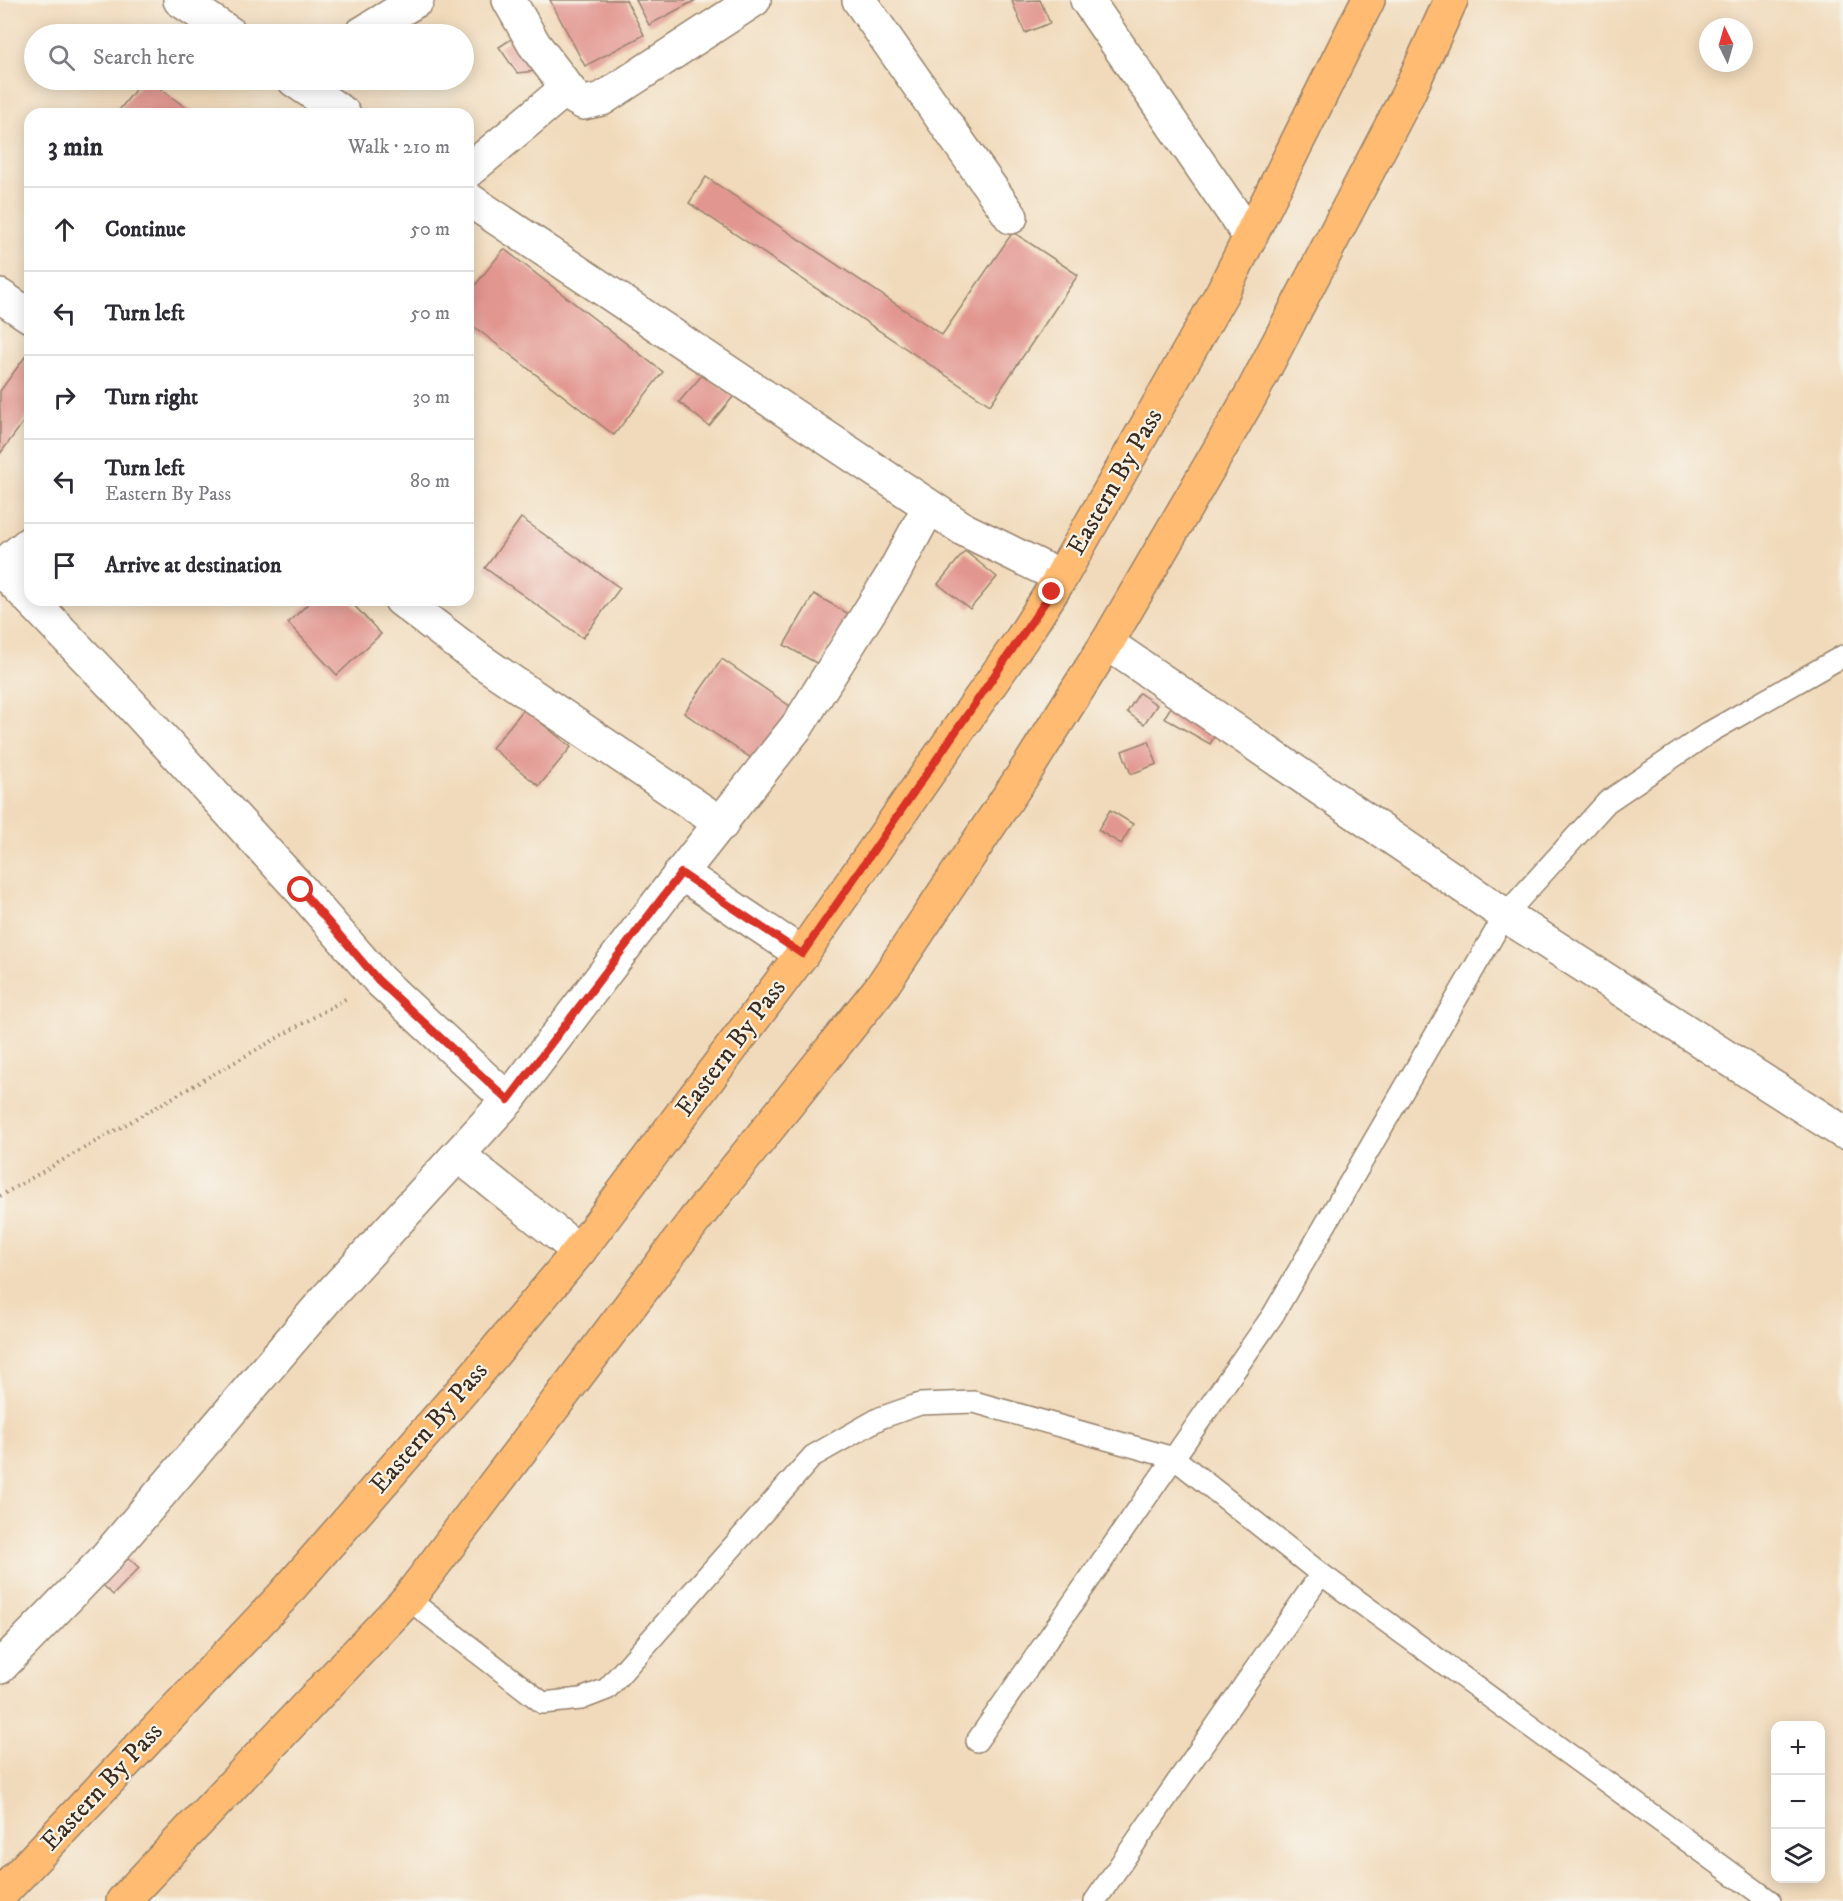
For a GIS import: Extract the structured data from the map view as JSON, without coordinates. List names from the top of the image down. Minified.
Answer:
{"streets":{"main road":["Eastern By Pass"]},"north":"top","page":{"search":"Search here","heading":["3 min","Walk · 210 m"],"list":[["Continue","50 m"],["Turn left","50 m"],["Turn right","30 m"],["Turn left","Eastern By Pass","80 m"],"Arrive at destination"],"map_buttons":["+","−"]}}
